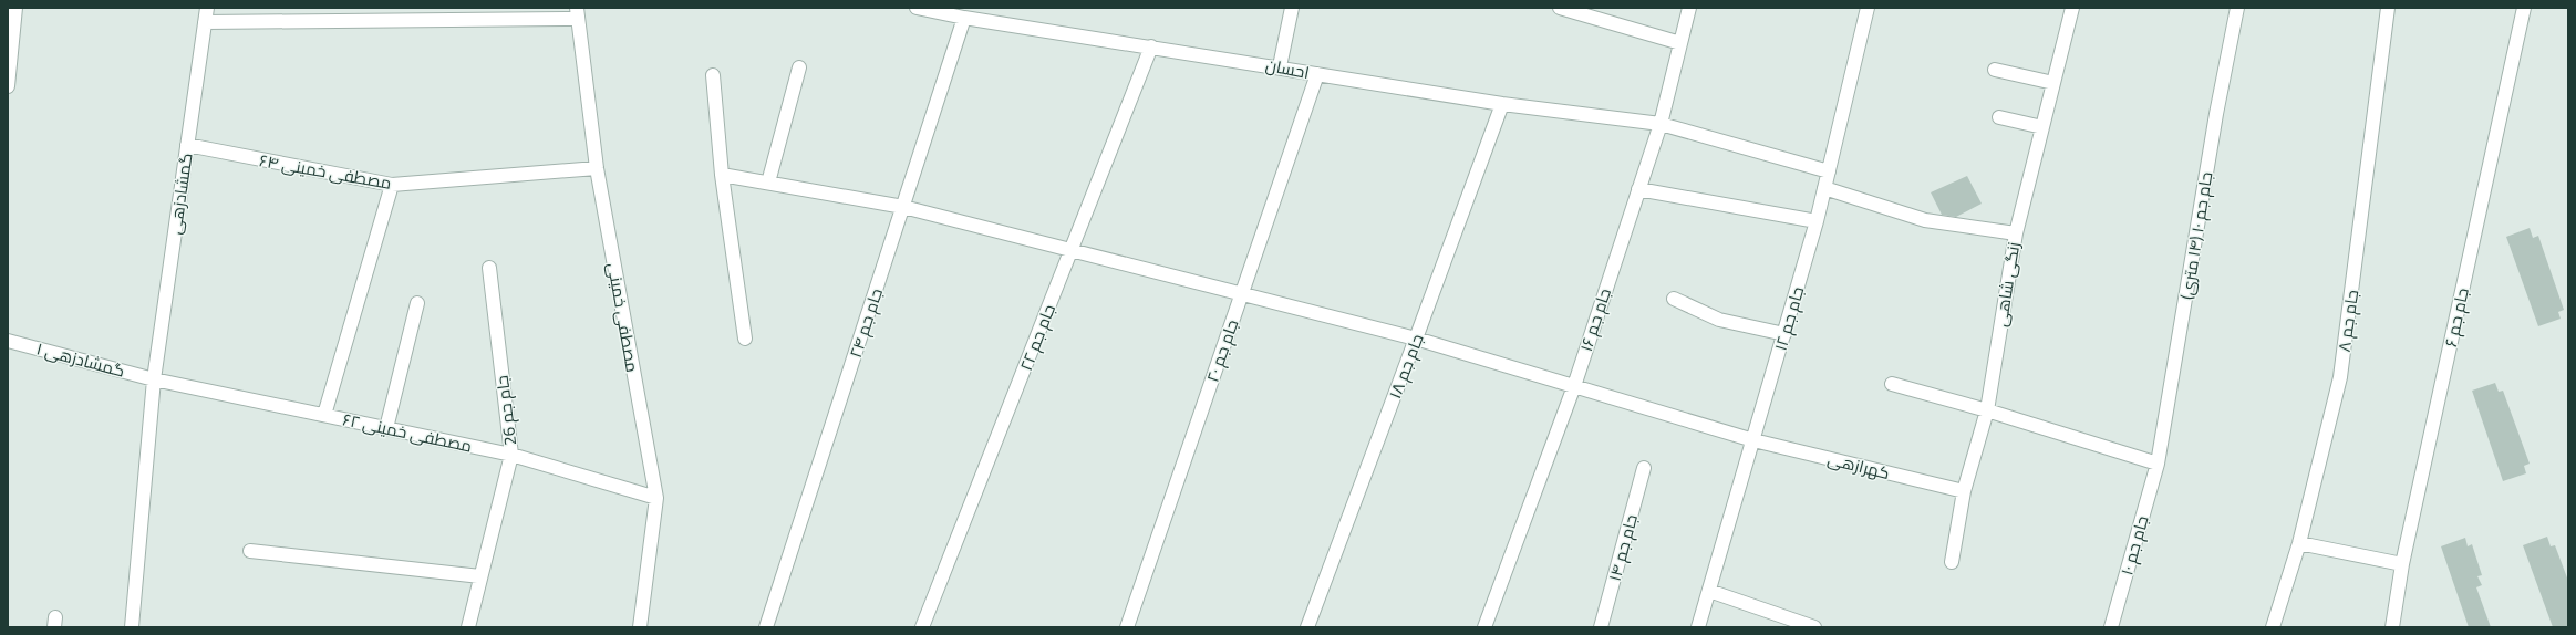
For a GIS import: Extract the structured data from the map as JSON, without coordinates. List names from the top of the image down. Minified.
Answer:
{"streets":{"street":["احسان","مصطفی خمینی ۶۴","گمشادزهی","جام جم ۱۰ (۱۴ متری)","زنگی شاهی","مصطفی خمینی","جام جم ۶","جام جم ۱۲","جام جم ۱۶","جام جم ۸","جام جم ۲۴","جام جم ۲۲","جام جم ۲۰","گمشادزهی ۱","جام جم ۱۸","جام جم 26","مصطفی خمینی ۶۲","کهرازهی","جام جم ۱۰","جام جم ۱۴"]},"crossings":[["احسان","جام جم ۱۲"],["احسان","جام جم ۱۶"],["احسان","جام جم ۲۴"],["احسان","جام جم ۲۲"],["احسان","جام جم ۲۰"],["احسان","جام جم ۱۸"],["مصطفی خمینی ۶۴","گمشادزهی"],["مصطفی خمینی ۶۴","مصطفی خمینی"],["گمشادزهی","گمشادزهی ۱"],["گمشادزهی","مصطفی خمینی ۶۲"],["جام جم ۱۰ (۱۴ متری)","جام جم ۱۰"],["زنگی شاهی","کهرازهی"],["مصطفی خمینی","مصطفی خمینی ۶۲"],["جام جم ۱۲","کهرازهی"],["جام جم ۱۶","کهرازهی"],["جام جم ۲۴","کهرازهی"],["جام جم ۲۲","کهرازهی"],["جام جم ۲۰","کهرازهی"],["گمشادزهی ۱","مصطفی خمینی ۶۲"],["جام جم ۱۸","کهرازهی"],["جام جم 26","مصطفی خمینی ۶۲"]]}
